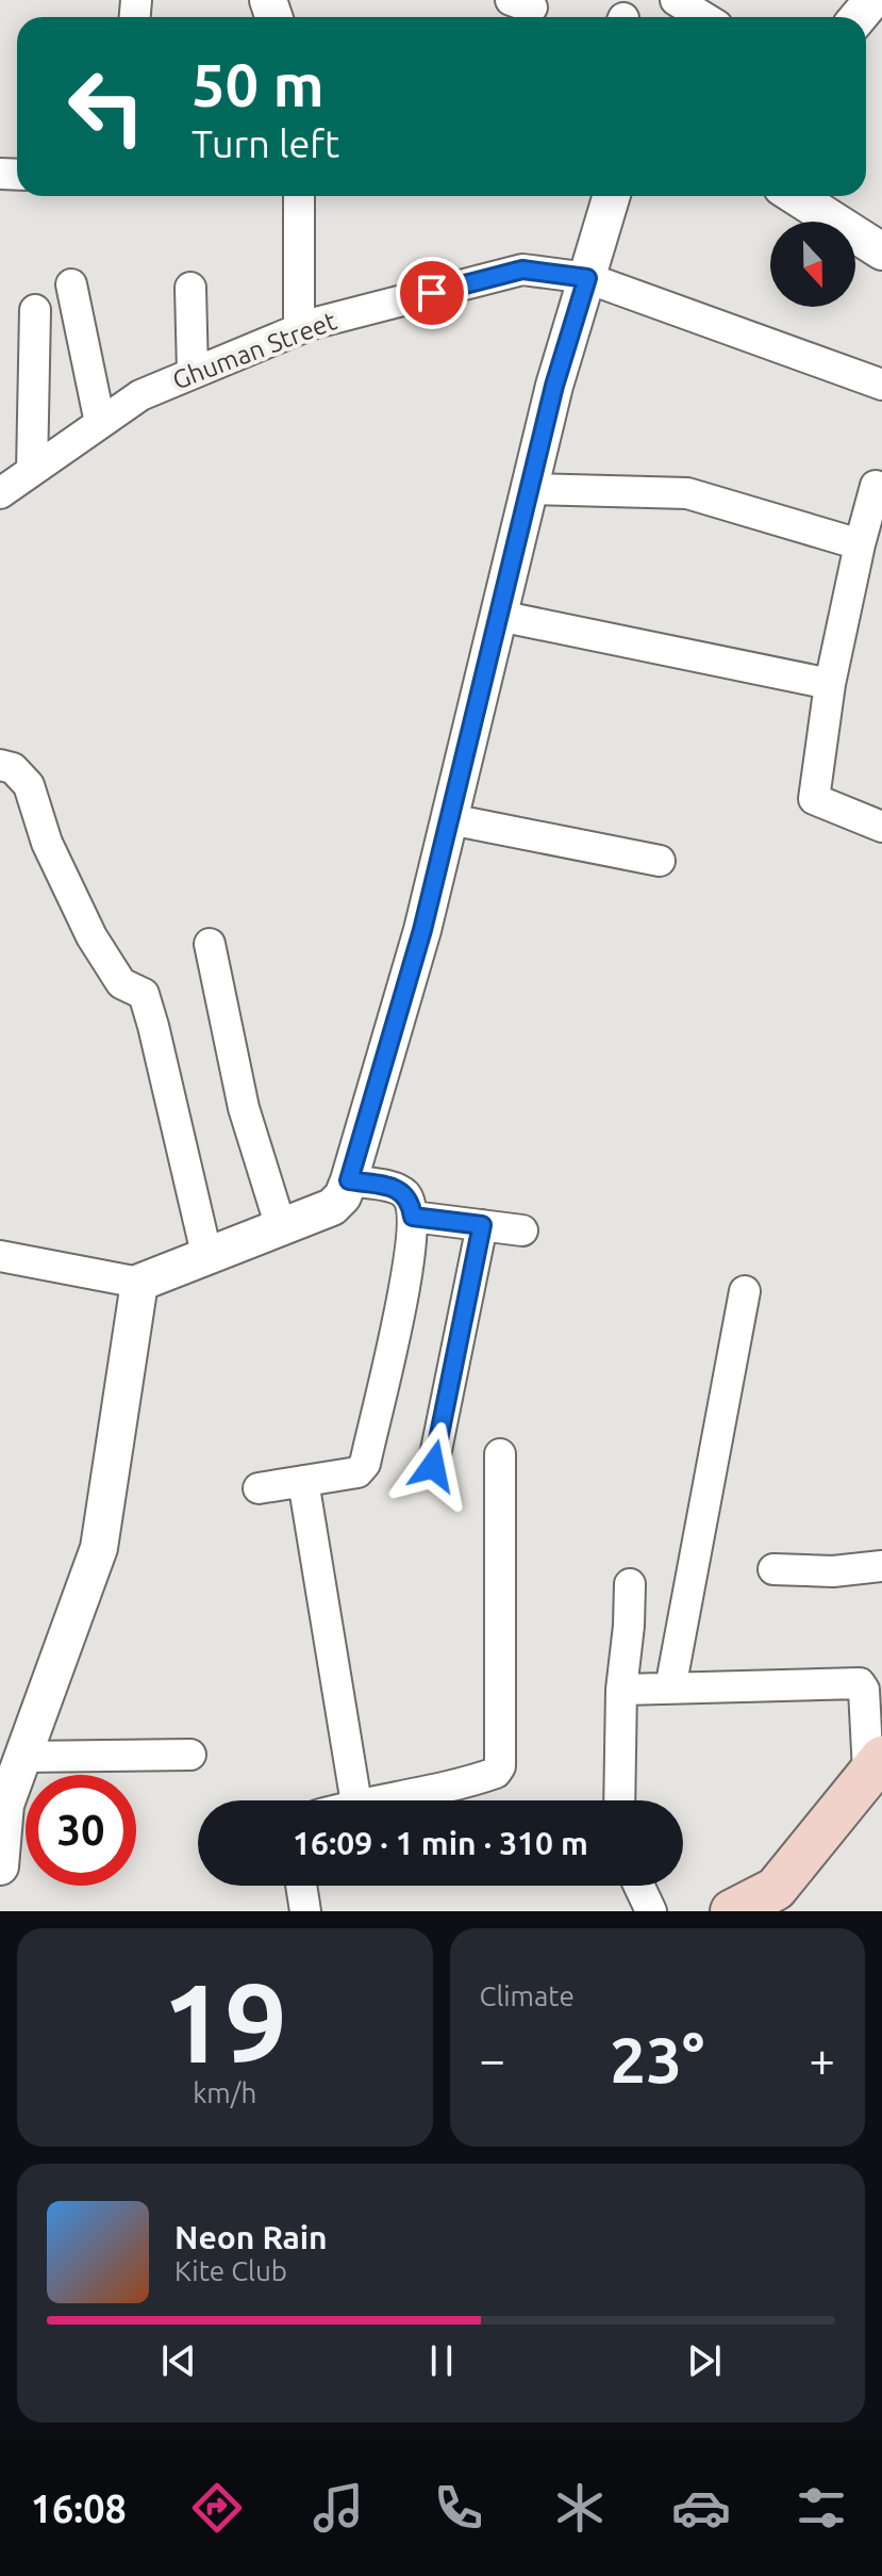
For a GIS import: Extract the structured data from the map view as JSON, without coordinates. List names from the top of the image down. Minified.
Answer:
{"streets":{"street":["Ghuman Street"]},"north":"bottom","page":{"turn":["50 m","Turn left"],"limit":"30","trip":"16:09 · 1 min · 310 m","tile":[["19","km/h"],"Climate"],"heat":["−","23°","+"],"song":["Neon Rain","Kite Club"],"tabs":"16:08"}}
